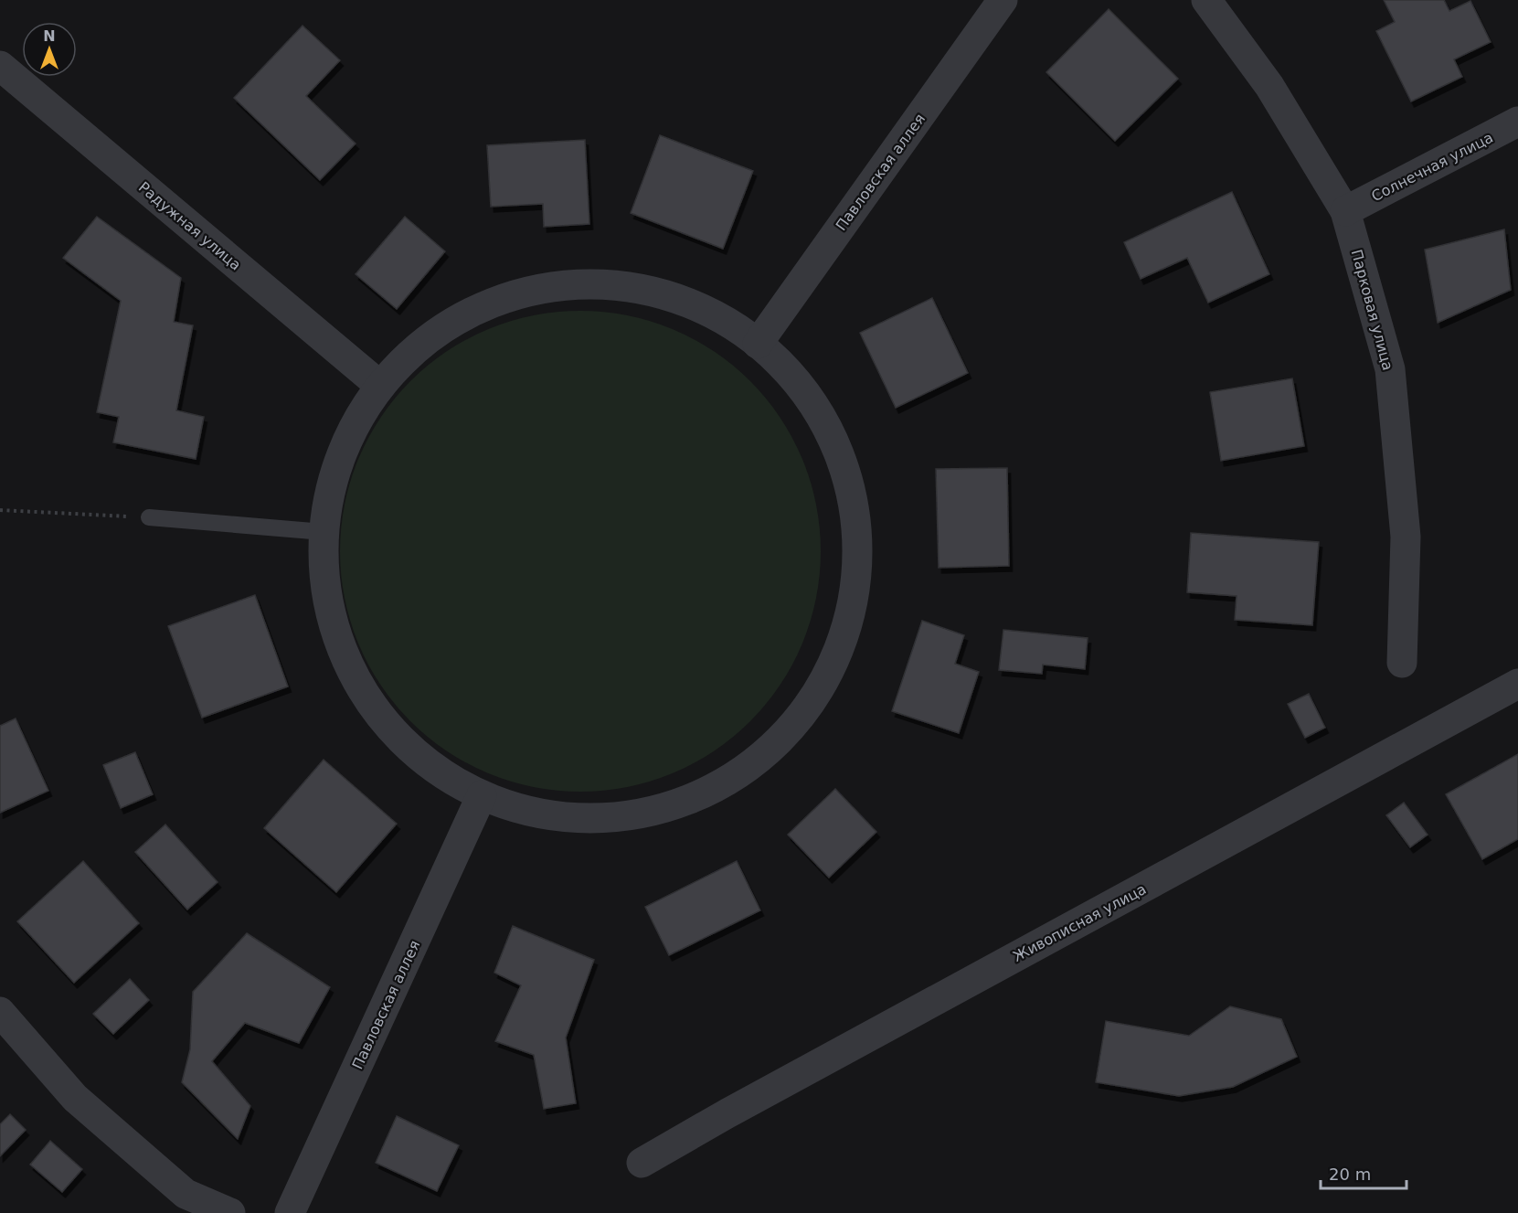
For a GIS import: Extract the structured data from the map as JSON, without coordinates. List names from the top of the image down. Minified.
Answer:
{"streets":{"street":["Солнечная улица","Павловская аллея","Радужная улица","Парковая улица","Живописная улица"]},"crossings":[["Солнечная улица","Парковая улица"]],"scale_bar":"20 m","north":"top"}
